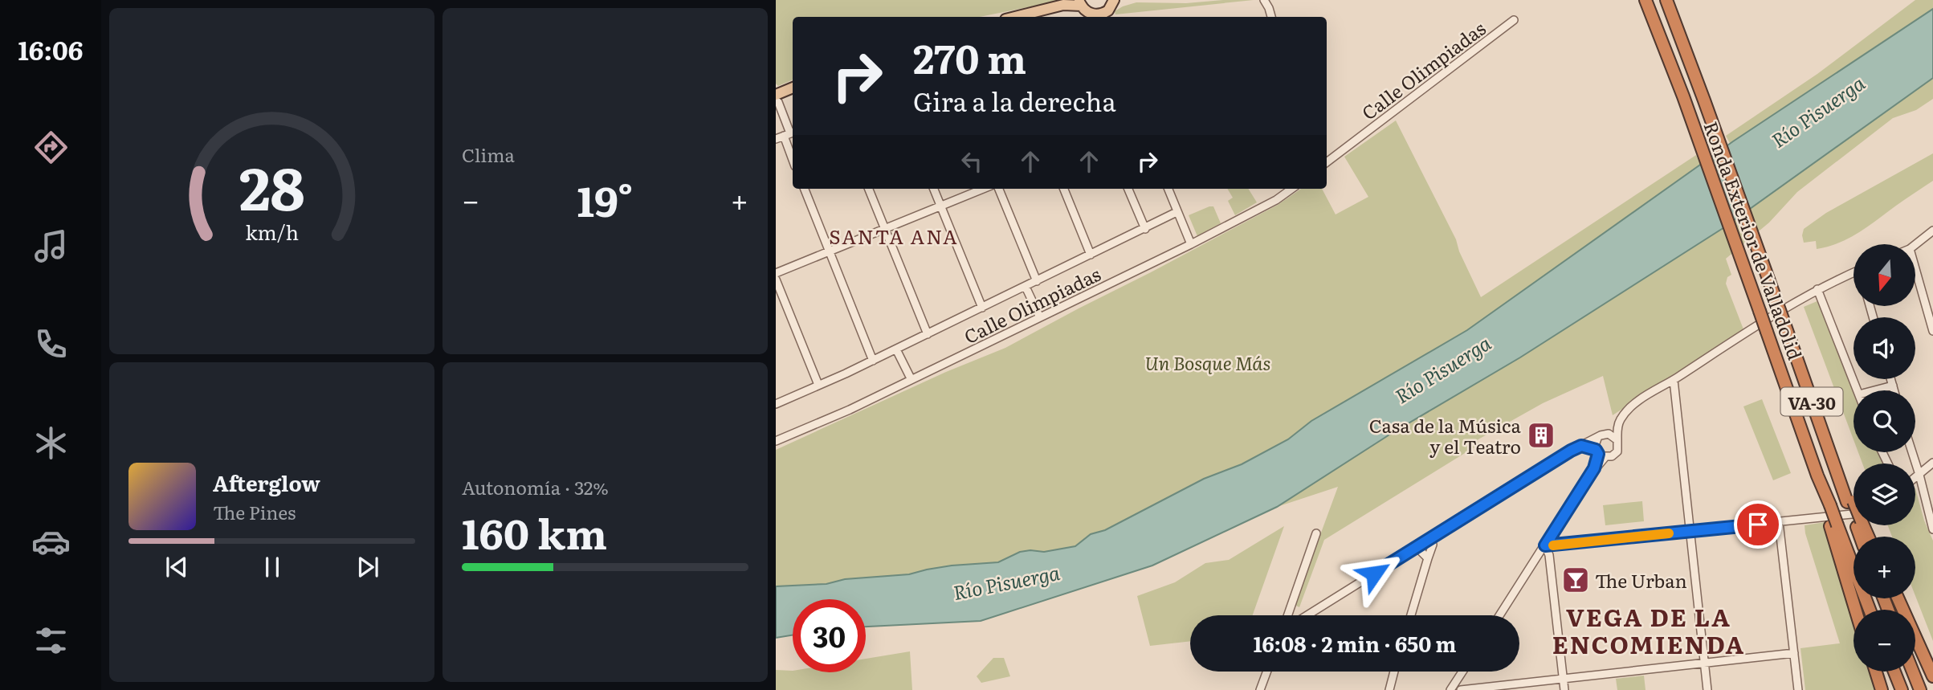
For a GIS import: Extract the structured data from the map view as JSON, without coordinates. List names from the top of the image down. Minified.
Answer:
{"streets":{"highway":["Ronda Exterior de Valladolid","VA-30"],"street":["Calle Olimpiadas"]},"districts":["SANTA ANA","VEGA DE LA ENCOMIENDA"],"water":["Río Pisuerga"],"parks":["Un Bosque Más"],"places":{"building":["Casa de la Música y el Teatro"],"bar":["The Urban"]},"north":"bottom","page":{"tabs":"16:06","tile":["Clima",["Autonomía · 32%","160 km"]],"turn":["270 m","Gira a la derecha"],"heat":["−","19°","+"],"map_buttons":["+","−"],"song":["Afterglow","The Pines"],"limit":"30","trip":"16:08 · 2 min · 650 m","gauge":["28","km/h"]}}
